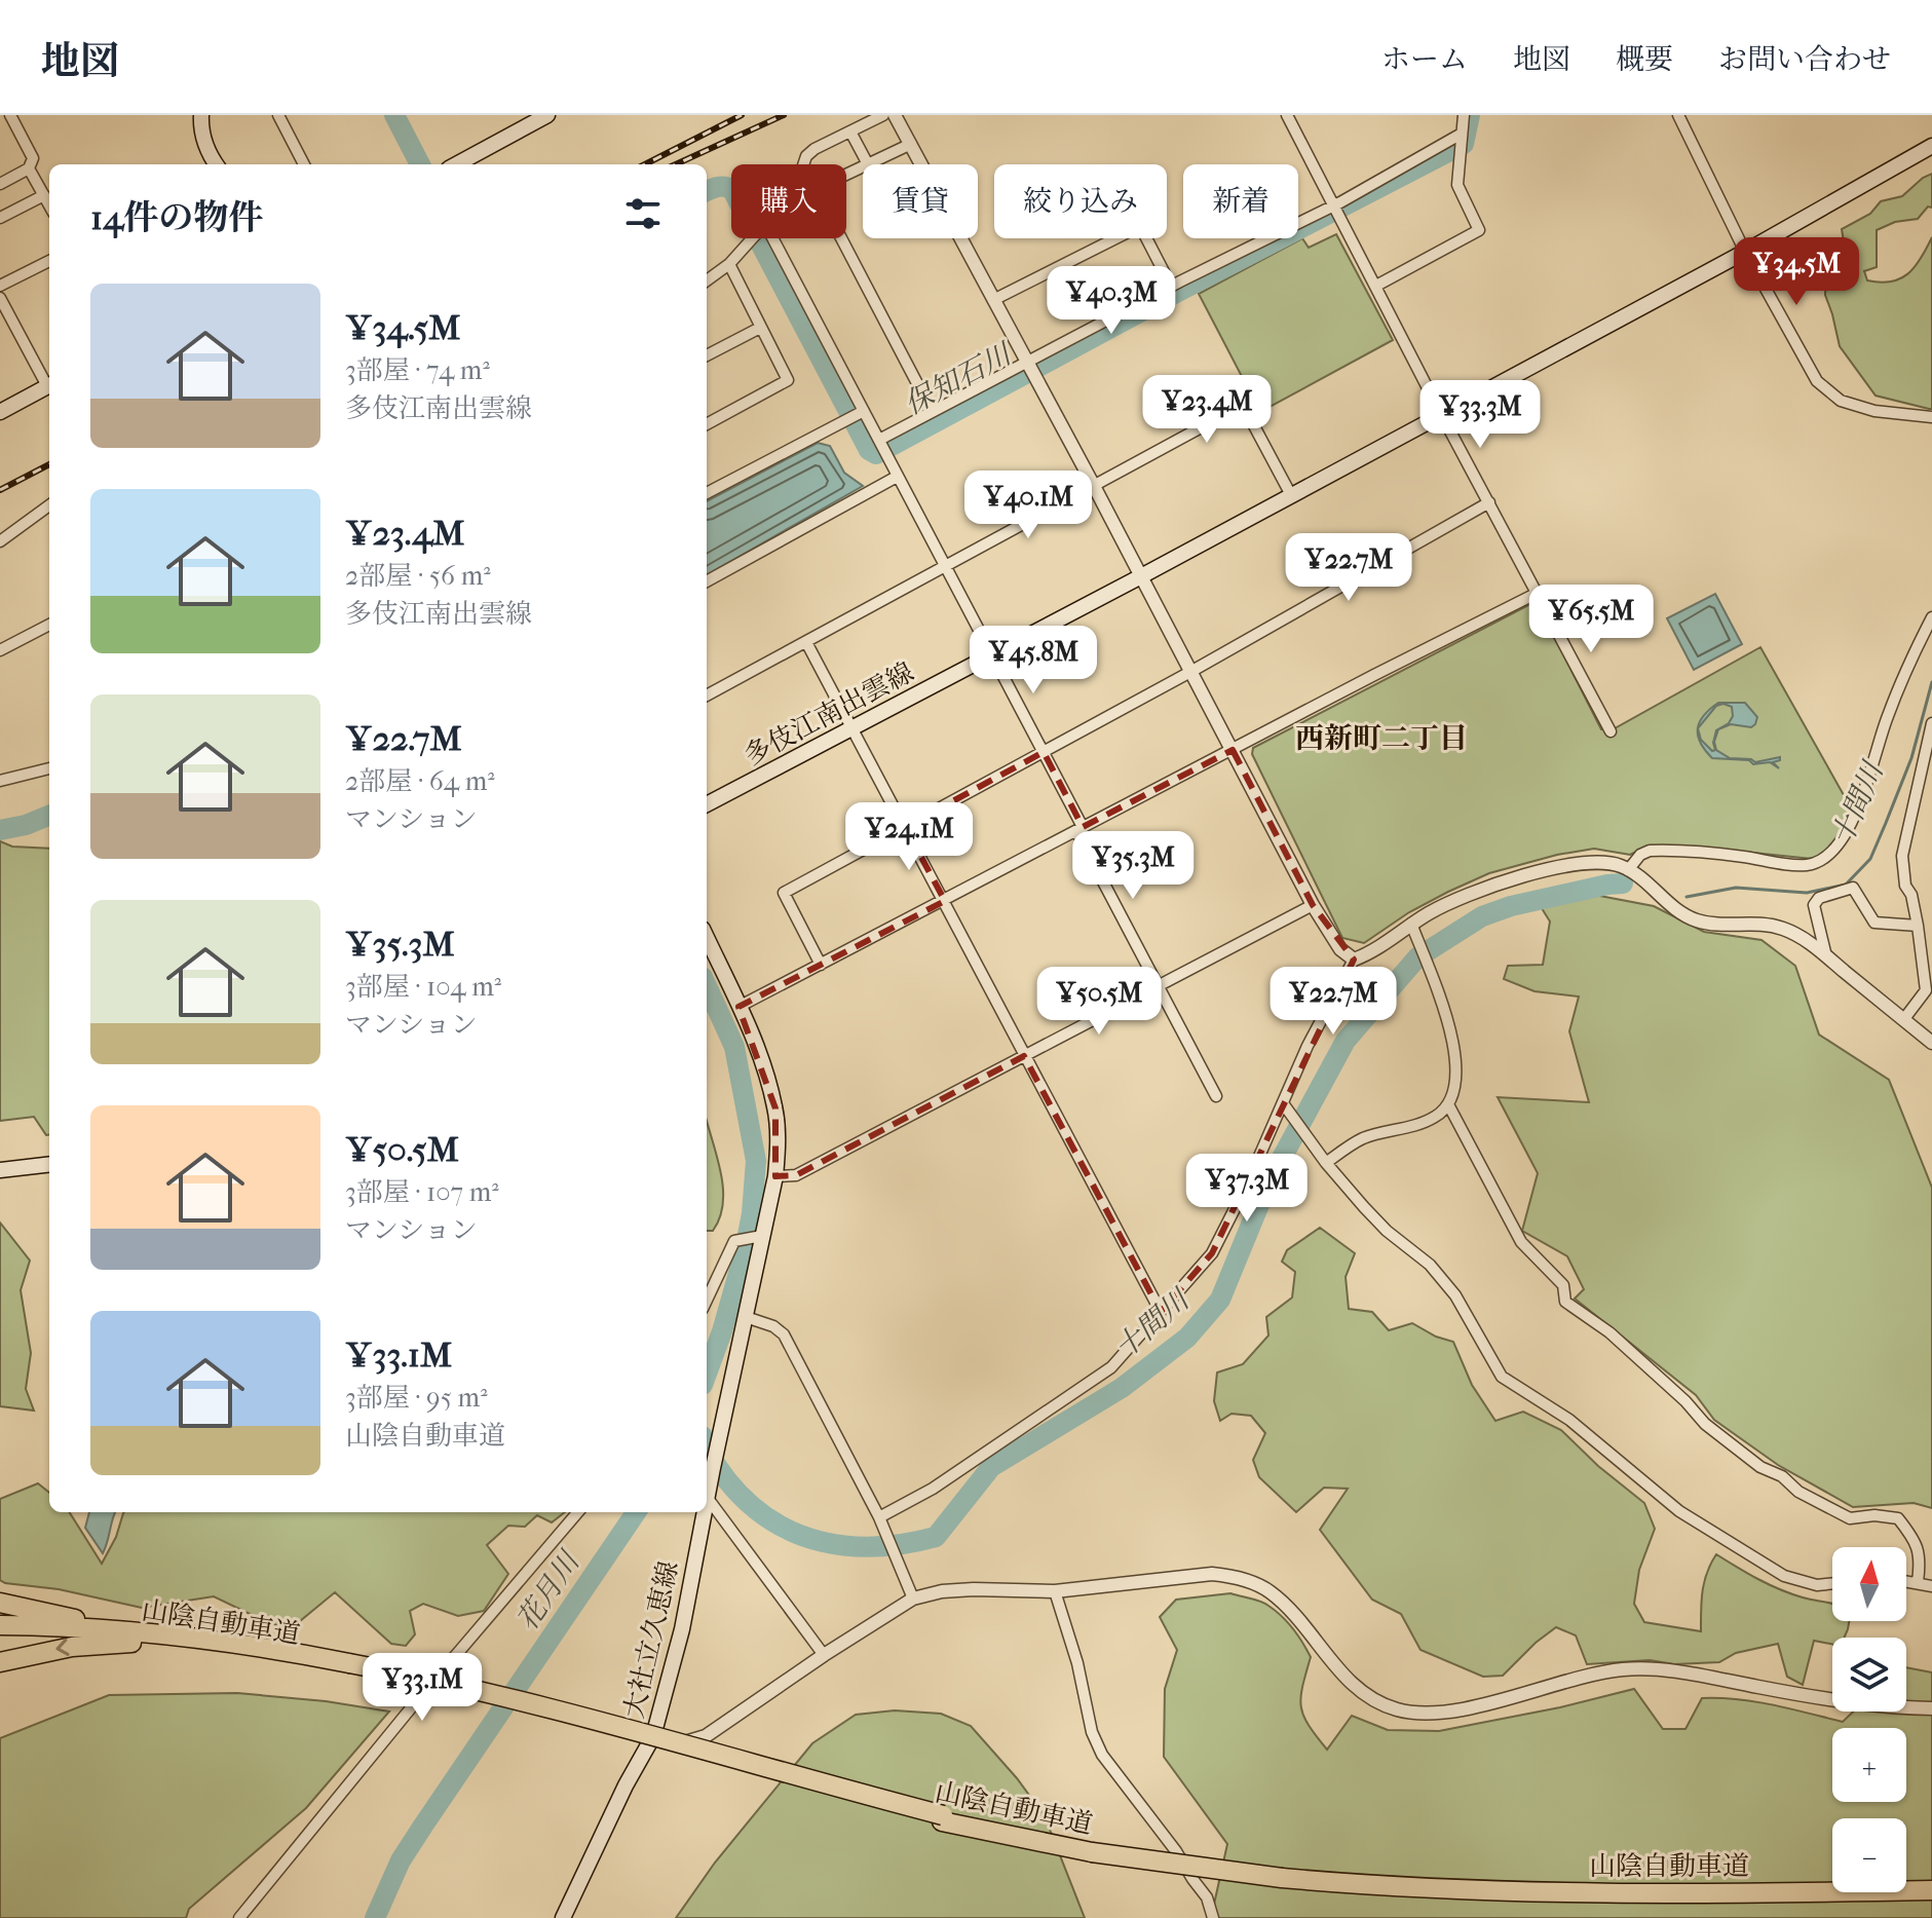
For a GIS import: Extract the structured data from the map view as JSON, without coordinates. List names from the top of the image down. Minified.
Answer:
{"streets":{"highway":["山陰自動車道"],"main road":["多伎江南出雲線","大社立久恵線"]},"districts":["西新町二丁目"],"water":["保知石川","十間川","花月川"],"north":"top","page":{"header":"地図","nav":["ホーム","地図","概要","お問い合わせ"],"chip":["購入","賃貸","絞り込み","新着"],"heading":"14件の物件","price":["¥34.5M","¥40.3M","¥23.4M","¥33.3M","¥40.1M","¥22.7M","¥65.5M","¥45.8M","¥24.1M","¥35.3M","¥50.5M","¥22.7M","¥37.3M","¥33.1M"],"list":[{"name":"¥34.5M","note":"3部屋 · 74 m² · 多伎江南出雲線"},{"name":"¥23.4M","note":"2部屋 · 56 m² · 多伎江南出雲線"},{"name":"¥22.7M","note":"2部屋 · 64 m² · マンション"},{"name":"¥35.3M","note":"3部屋 · 104 m² · マンション"},{"name":"¥50.5M","note":"3部屋 · 107 m² · マンション"},{"name":"¥33.1M","note":"3部屋 · 95 m² · 山陰自動車道"}],"map_buttons":["+","−"]}}
